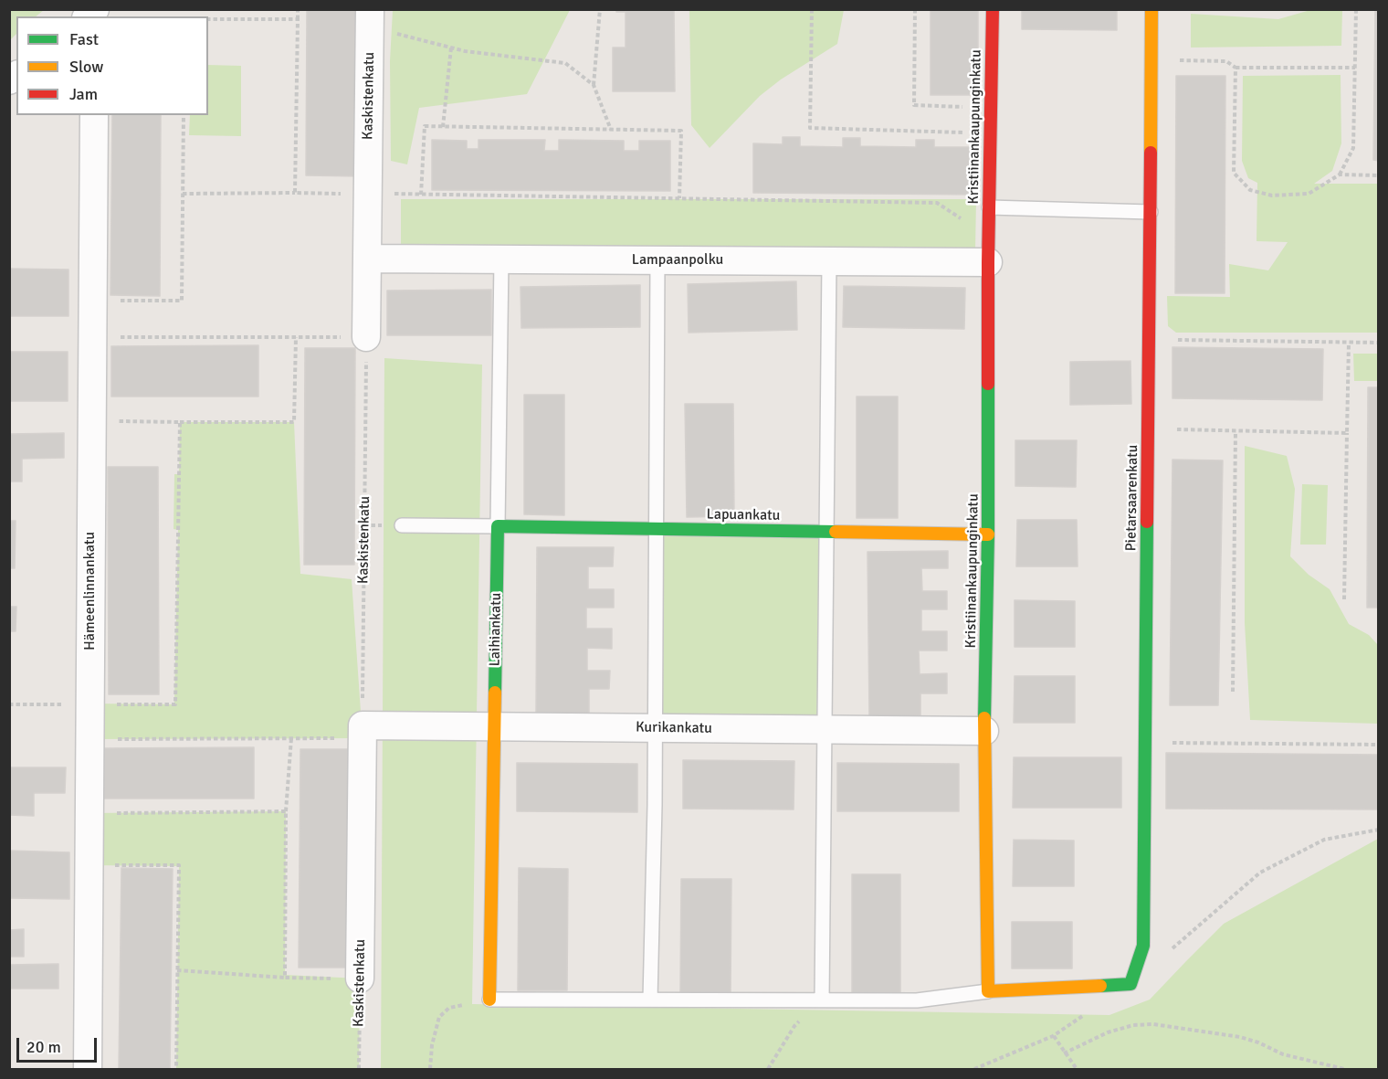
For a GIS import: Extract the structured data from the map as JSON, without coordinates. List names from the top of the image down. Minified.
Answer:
{"streets":{"street":["Kaskistenkatu","Kristiinankaupunginkatu","Lampaanpolku","Pietarsaarenkatu","Lapuankatu","Hämeenlinnankatu","Laihiankatu","Kurikankatu"]},"crossings":[["Kaskistenkatu","Lampaanpolku"],["Kaskistenkatu","Kurikankatu"],["Kristiinankaupunginkatu","Lampaanpolku"],["Kristiinankaupunginkatu","Pietarsaarenkatu"],["Kristiinankaupunginkatu","Lapuankatu"],["Kristiinankaupunginkatu","Kurikankatu"],["Lampaanpolku","Laihiankatu"],["Lapuankatu","Laihiankatu"],["Laihiankatu","Kurikankatu"]],"legend":["Fast","Slow","Jam"],"scale_bar":"20 m"}
